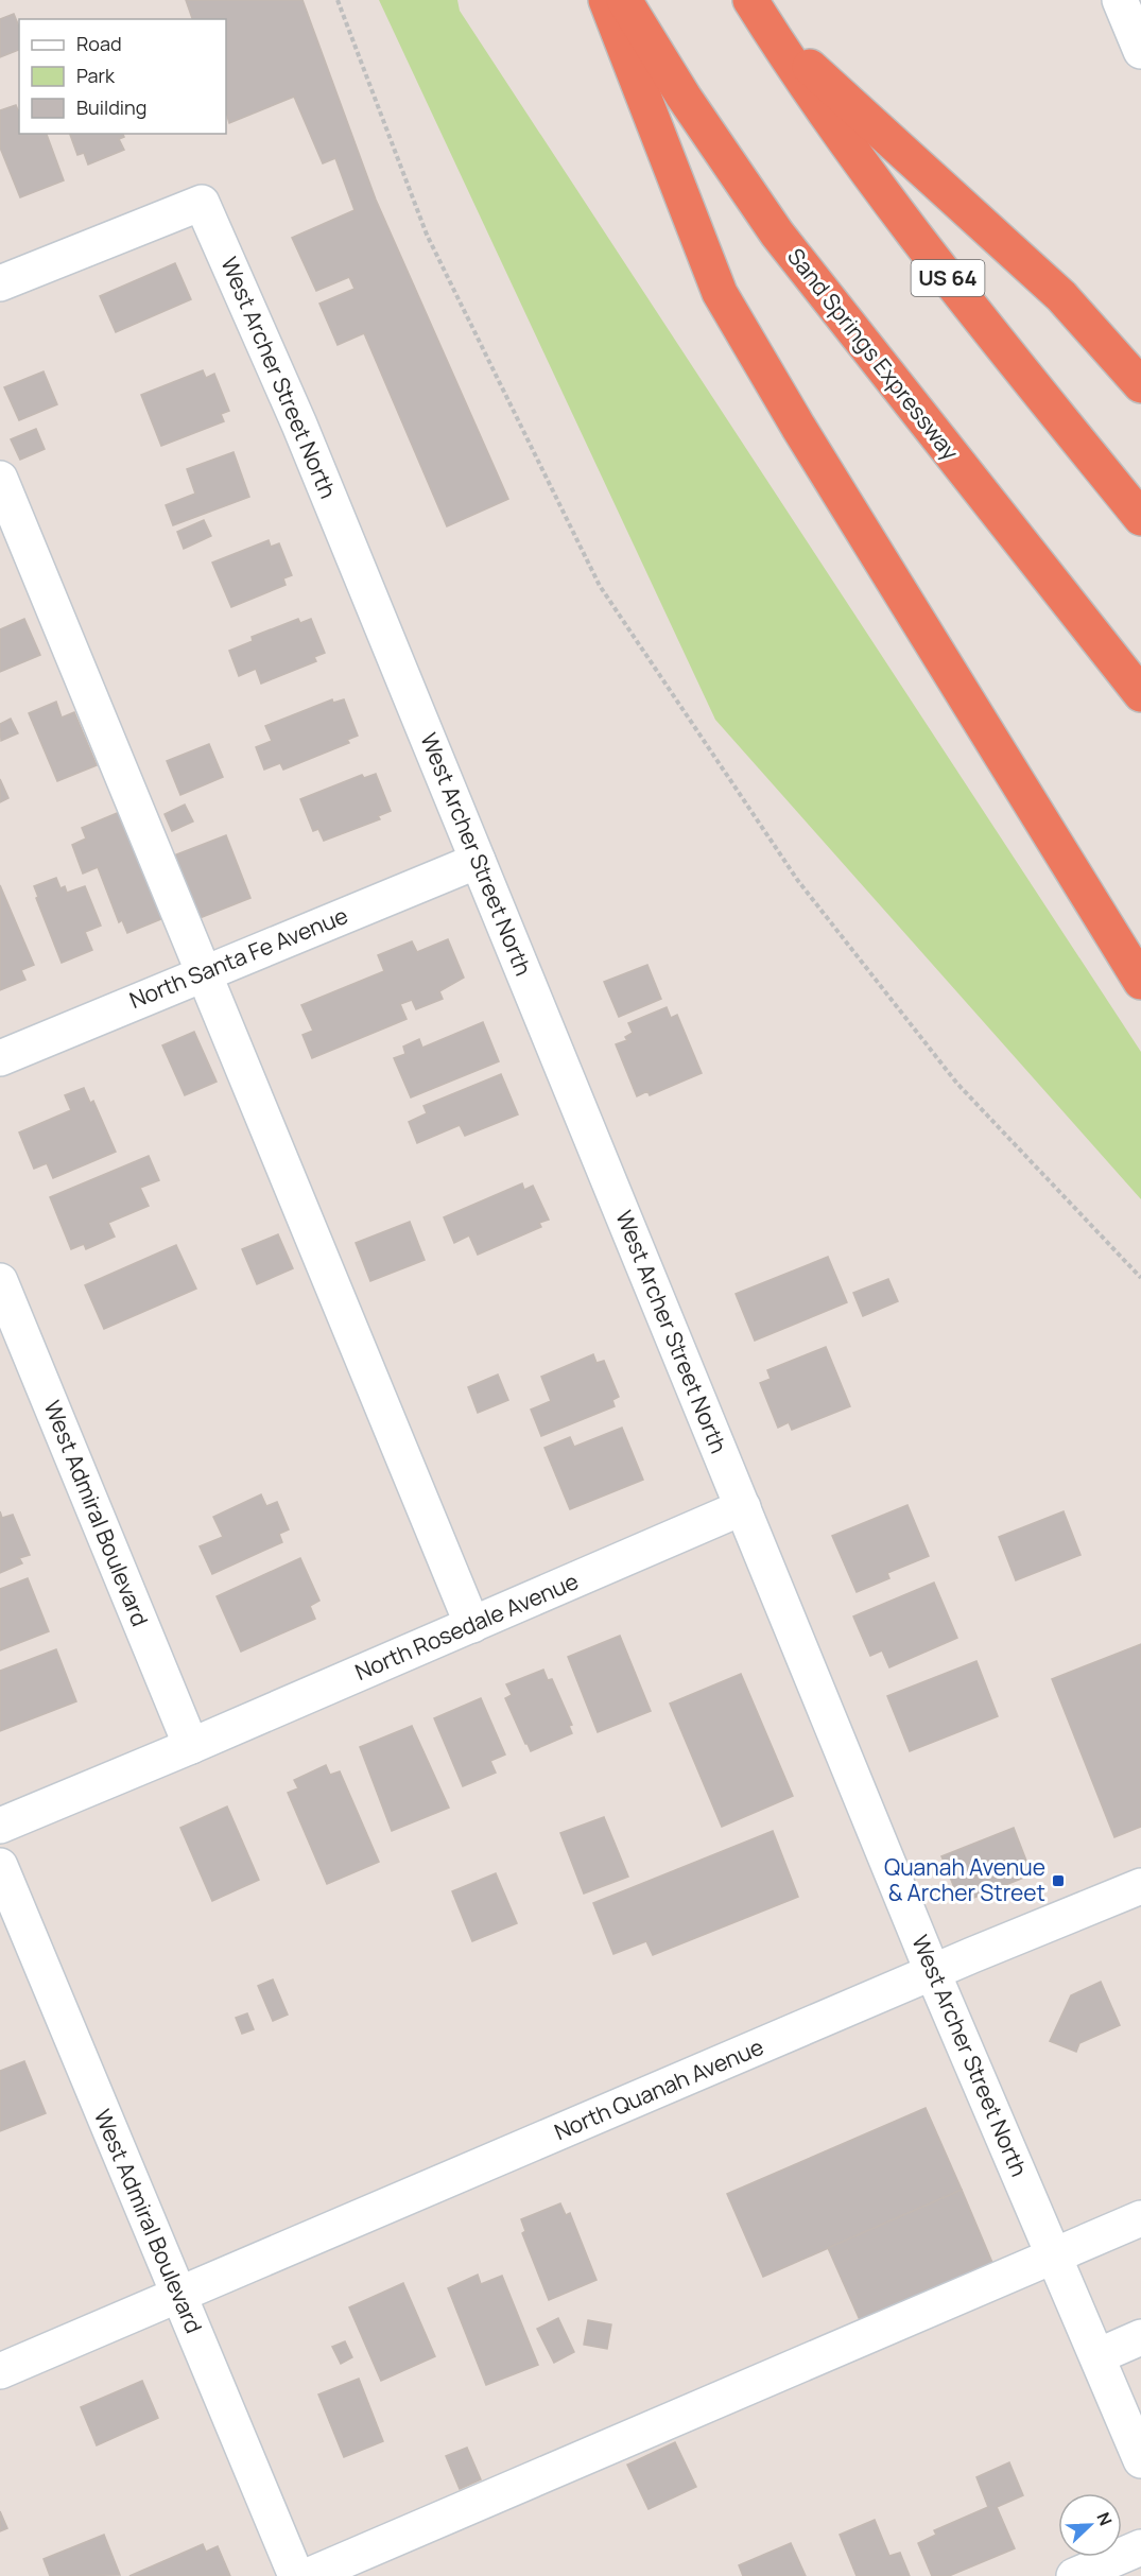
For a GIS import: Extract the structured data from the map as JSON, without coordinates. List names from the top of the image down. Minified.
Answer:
{"streets":{"highway":["US 64","Sand Springs Expressway"],"street":["West Archer Street North","North Santa Fe Avenue","West Admiral Boulevard","North Rosedale Avenue","North Quanah Avenue"]},"crossings":[["West Archer Street North","North Santa Fe Avenue"],["West Archer Street North","North Rosedale Avenue"],["West Archer Street North","North Quanah Avenue"],["West Admiral Boulevard","North Rosedale Avenue"],["West Admiral Boulevard","North Quanah Avenue"]],"places":{"transit":["Quanah Avenue & Archer Street"]},"legend":["Road","Park","Building"],"north":"top right"}
